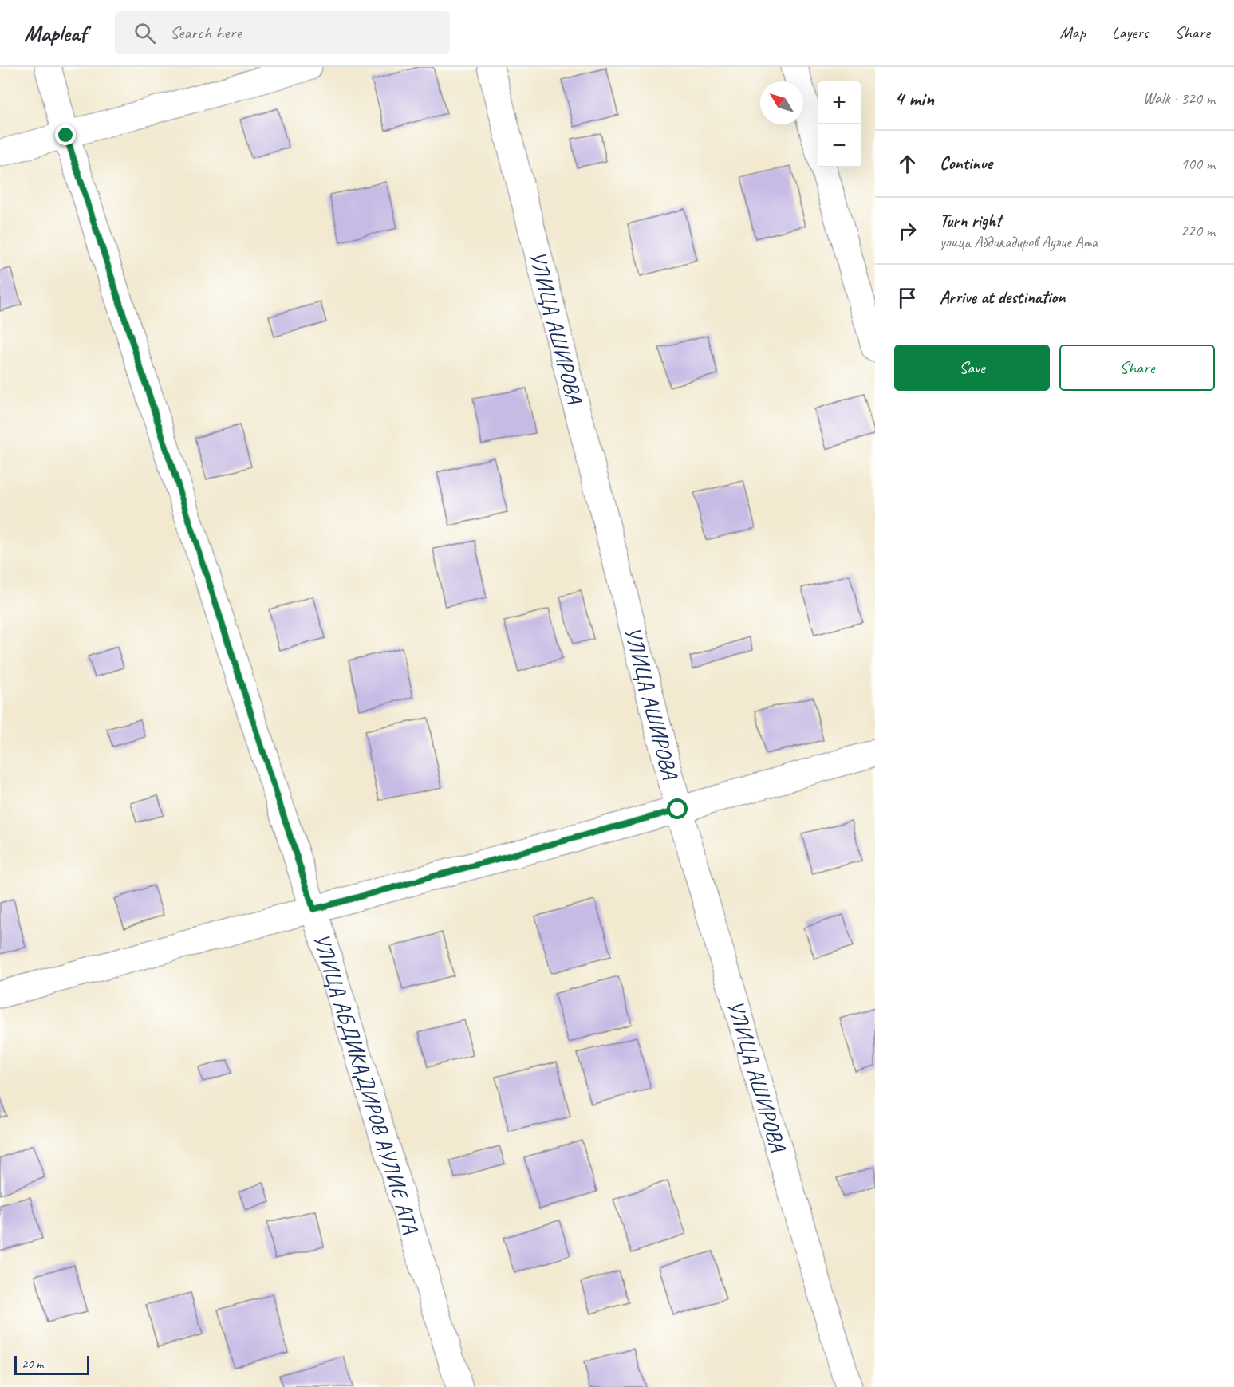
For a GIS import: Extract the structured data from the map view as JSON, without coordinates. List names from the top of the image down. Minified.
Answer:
{"streets":{"street":["УЛИЦА АШИРОВА","УЛИЦА АБДИКАДИРОВ АУЛИЕ АТА"]},"scale_bar":"20 m","north":"top left","page":{"header":"Mapleaf","search":"Search here","nav":["Map","Layers","Share"],"heading":["4 min","Walk · 320 m"],"map_buttons":["+","−"],"list":[["Continue","100 m"],["Turn right","улица Абдикадиров Аулие Ата","220 m"],"Arrive at destination"],"buttons":["Save","Share"],"scale":"20 m"}}
